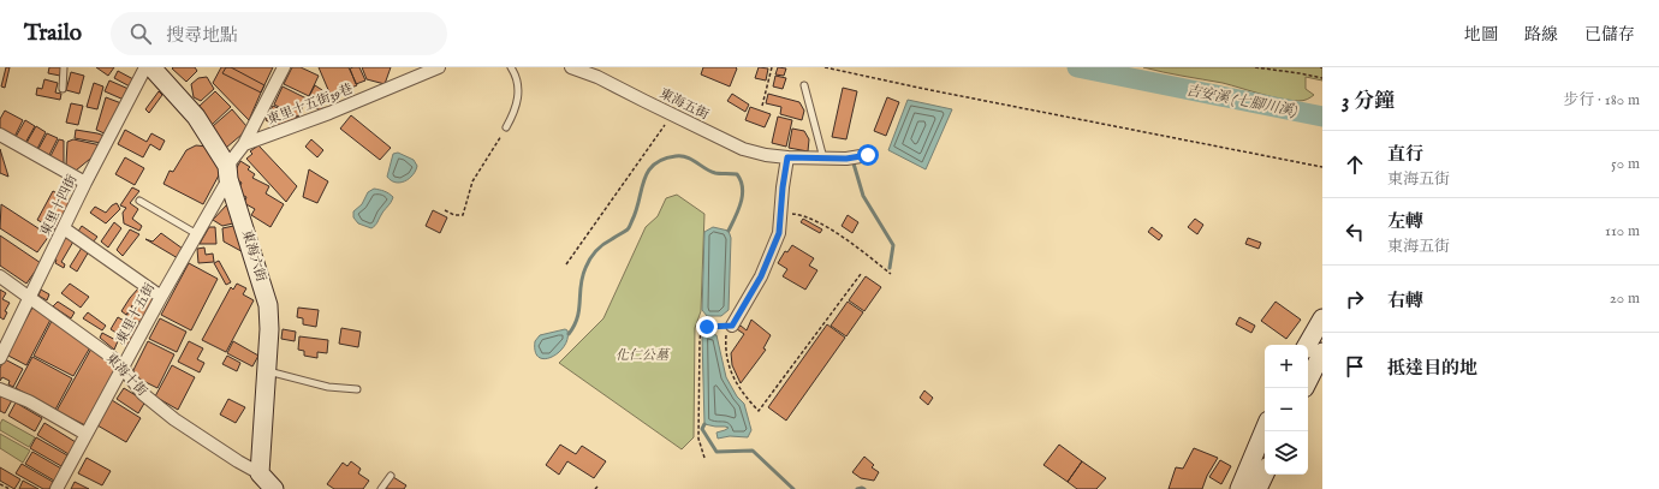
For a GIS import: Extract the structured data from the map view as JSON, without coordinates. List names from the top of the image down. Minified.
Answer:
{"streets":{"street":["東里十五街39巷","東海五街","東里十四街","東海六街","東里十五街","東海十街"]},"crossings":[["東里十五街39巷","東里十五街"],["東里十四街","東海六街"],["東里十四街","東海十街"],["東海六街","東里十五街"],["東海六街","東海十街"],["東里十五街","東海十街"]],"water":["吉安溪 (七腳川溪)"],"parks":["化仁公墓"],"page":{"header":"Trailo","search":"搜尋地點","nav":["地圖","路線","已儲存"],"heading":["3 分鐘","步行 · 180 m"],"list":[["直行","東海五街","50 m"],["左轉","東海五街","110 m"],["右轉","20 m"],"抵達目的地"],"map_buttons":["+","−"]}}
